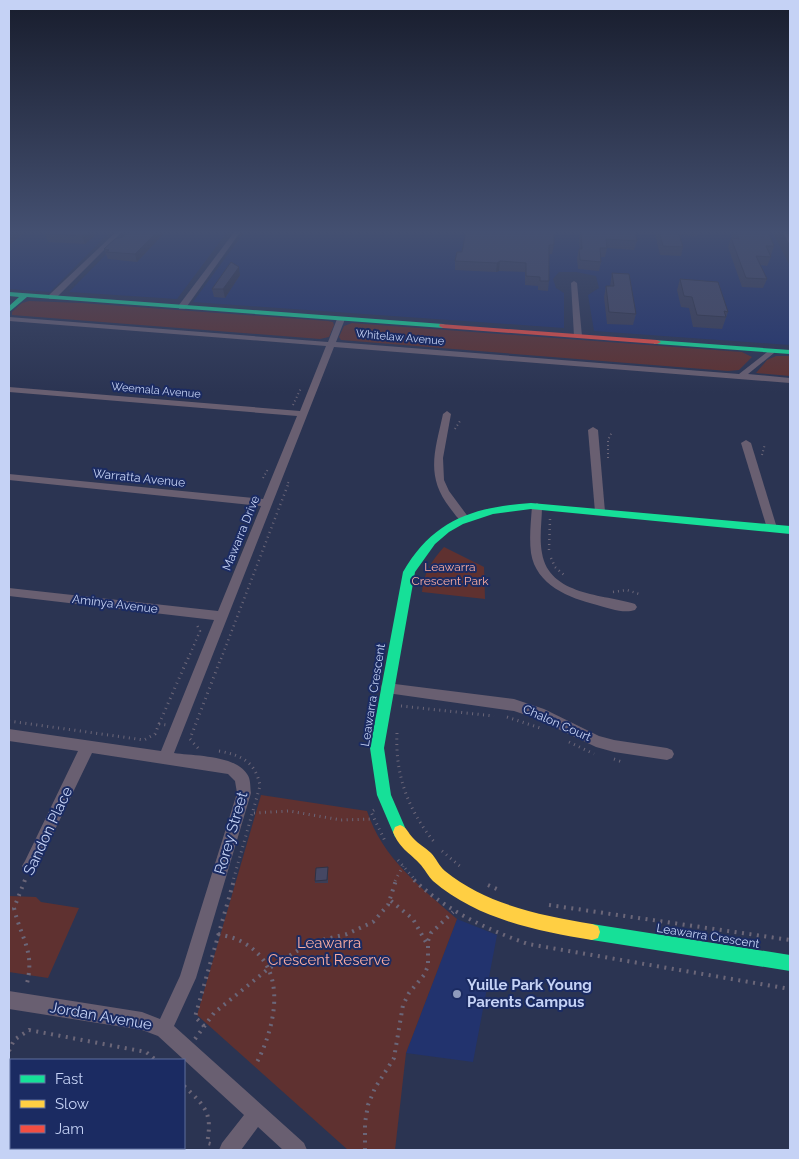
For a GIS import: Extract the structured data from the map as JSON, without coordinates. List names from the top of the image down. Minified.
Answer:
{"streets":{"street":["Whitelaw Avenue","Weemala Avenue","Warratta Avenue","Mawarra Drive","Aminya Avenue","Leawarra Crescent","Chalon Court","Sandon Place","Rorey Street","Jordan Avenue"]},"crossings":[["Whitelaw Avenue","Mawarra Drive"],["Weemala Avenue","Mawarra Drive"],["Warratta Avenue","Mawarra Drive"],["Mawarra Drive","Aminya Avenue"],["Mawarra Drive","Rorey Street"],["Leawarra Crescent","Chalon Court"],["Sandon Place","Rorey Street"],["Sandon Place","Jordan Avenue"],["Rorey Street","Jordan Avenue"]],"parks":["Leawarra Crescent Park","Leawarra Crescent Reserve"],"places":["Yuille Park Young Parents Campus"],"legend":["Fast","Slow","Jam"]}
